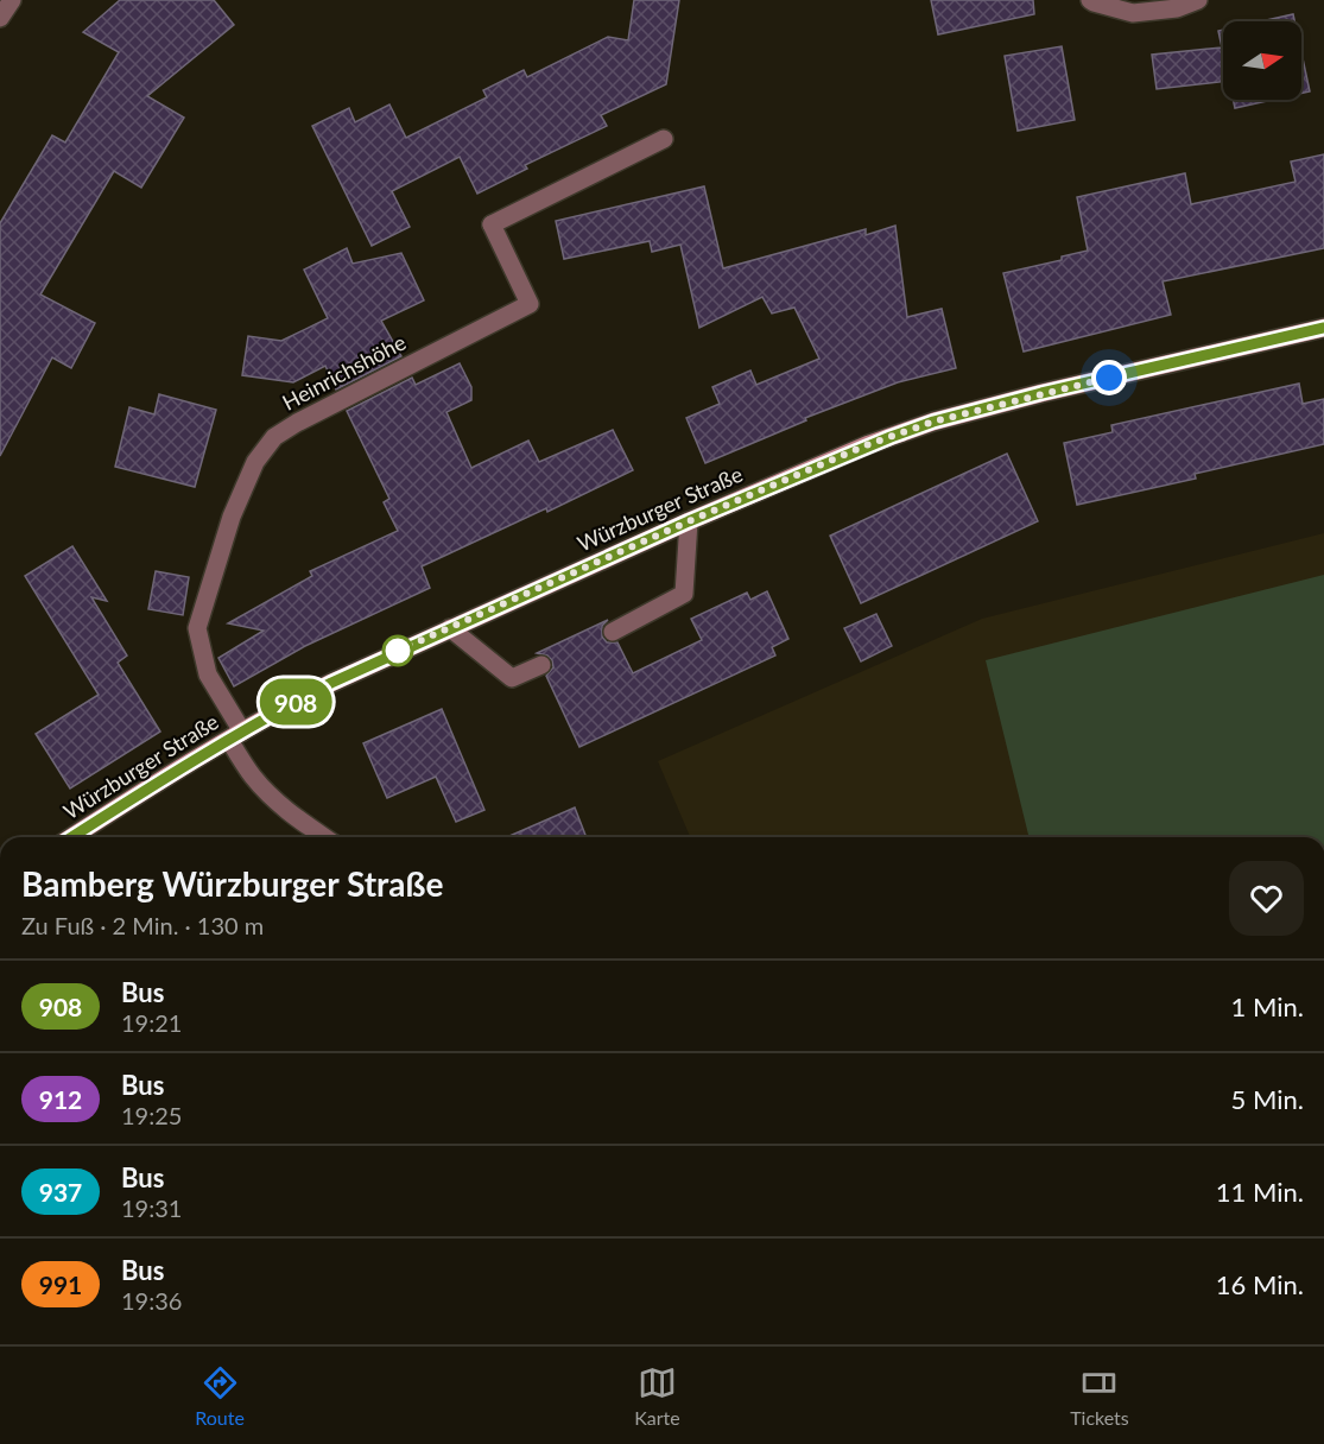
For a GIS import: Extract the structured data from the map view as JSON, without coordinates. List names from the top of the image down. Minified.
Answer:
{"streets":{"street":["Heinrichshöhe","Würzburger Straße"]},"crossings":[["Heinrichshöhe","Würzburger Straße"]],"lines":["bus line 908"],"north":"right","page":{"on_map":"908","heading":["Bamberg Würzburger Straße","Zu Fuß · 2 Min. · 130 m"],"list":[{"mark":"908","name":"Bus","note":"19:21","value":"1 Min."},{"mark":"912","name":"Bus","note":"19:25","value":"5 Min."},{"mark":"937","name":"Bus","note":"19:31","value":"11 Min."},{"mark":"991","name":"Bus","note":"19:36","value":"16 Min."}],"tabs":["Route","Karte","Tickets"]}}
